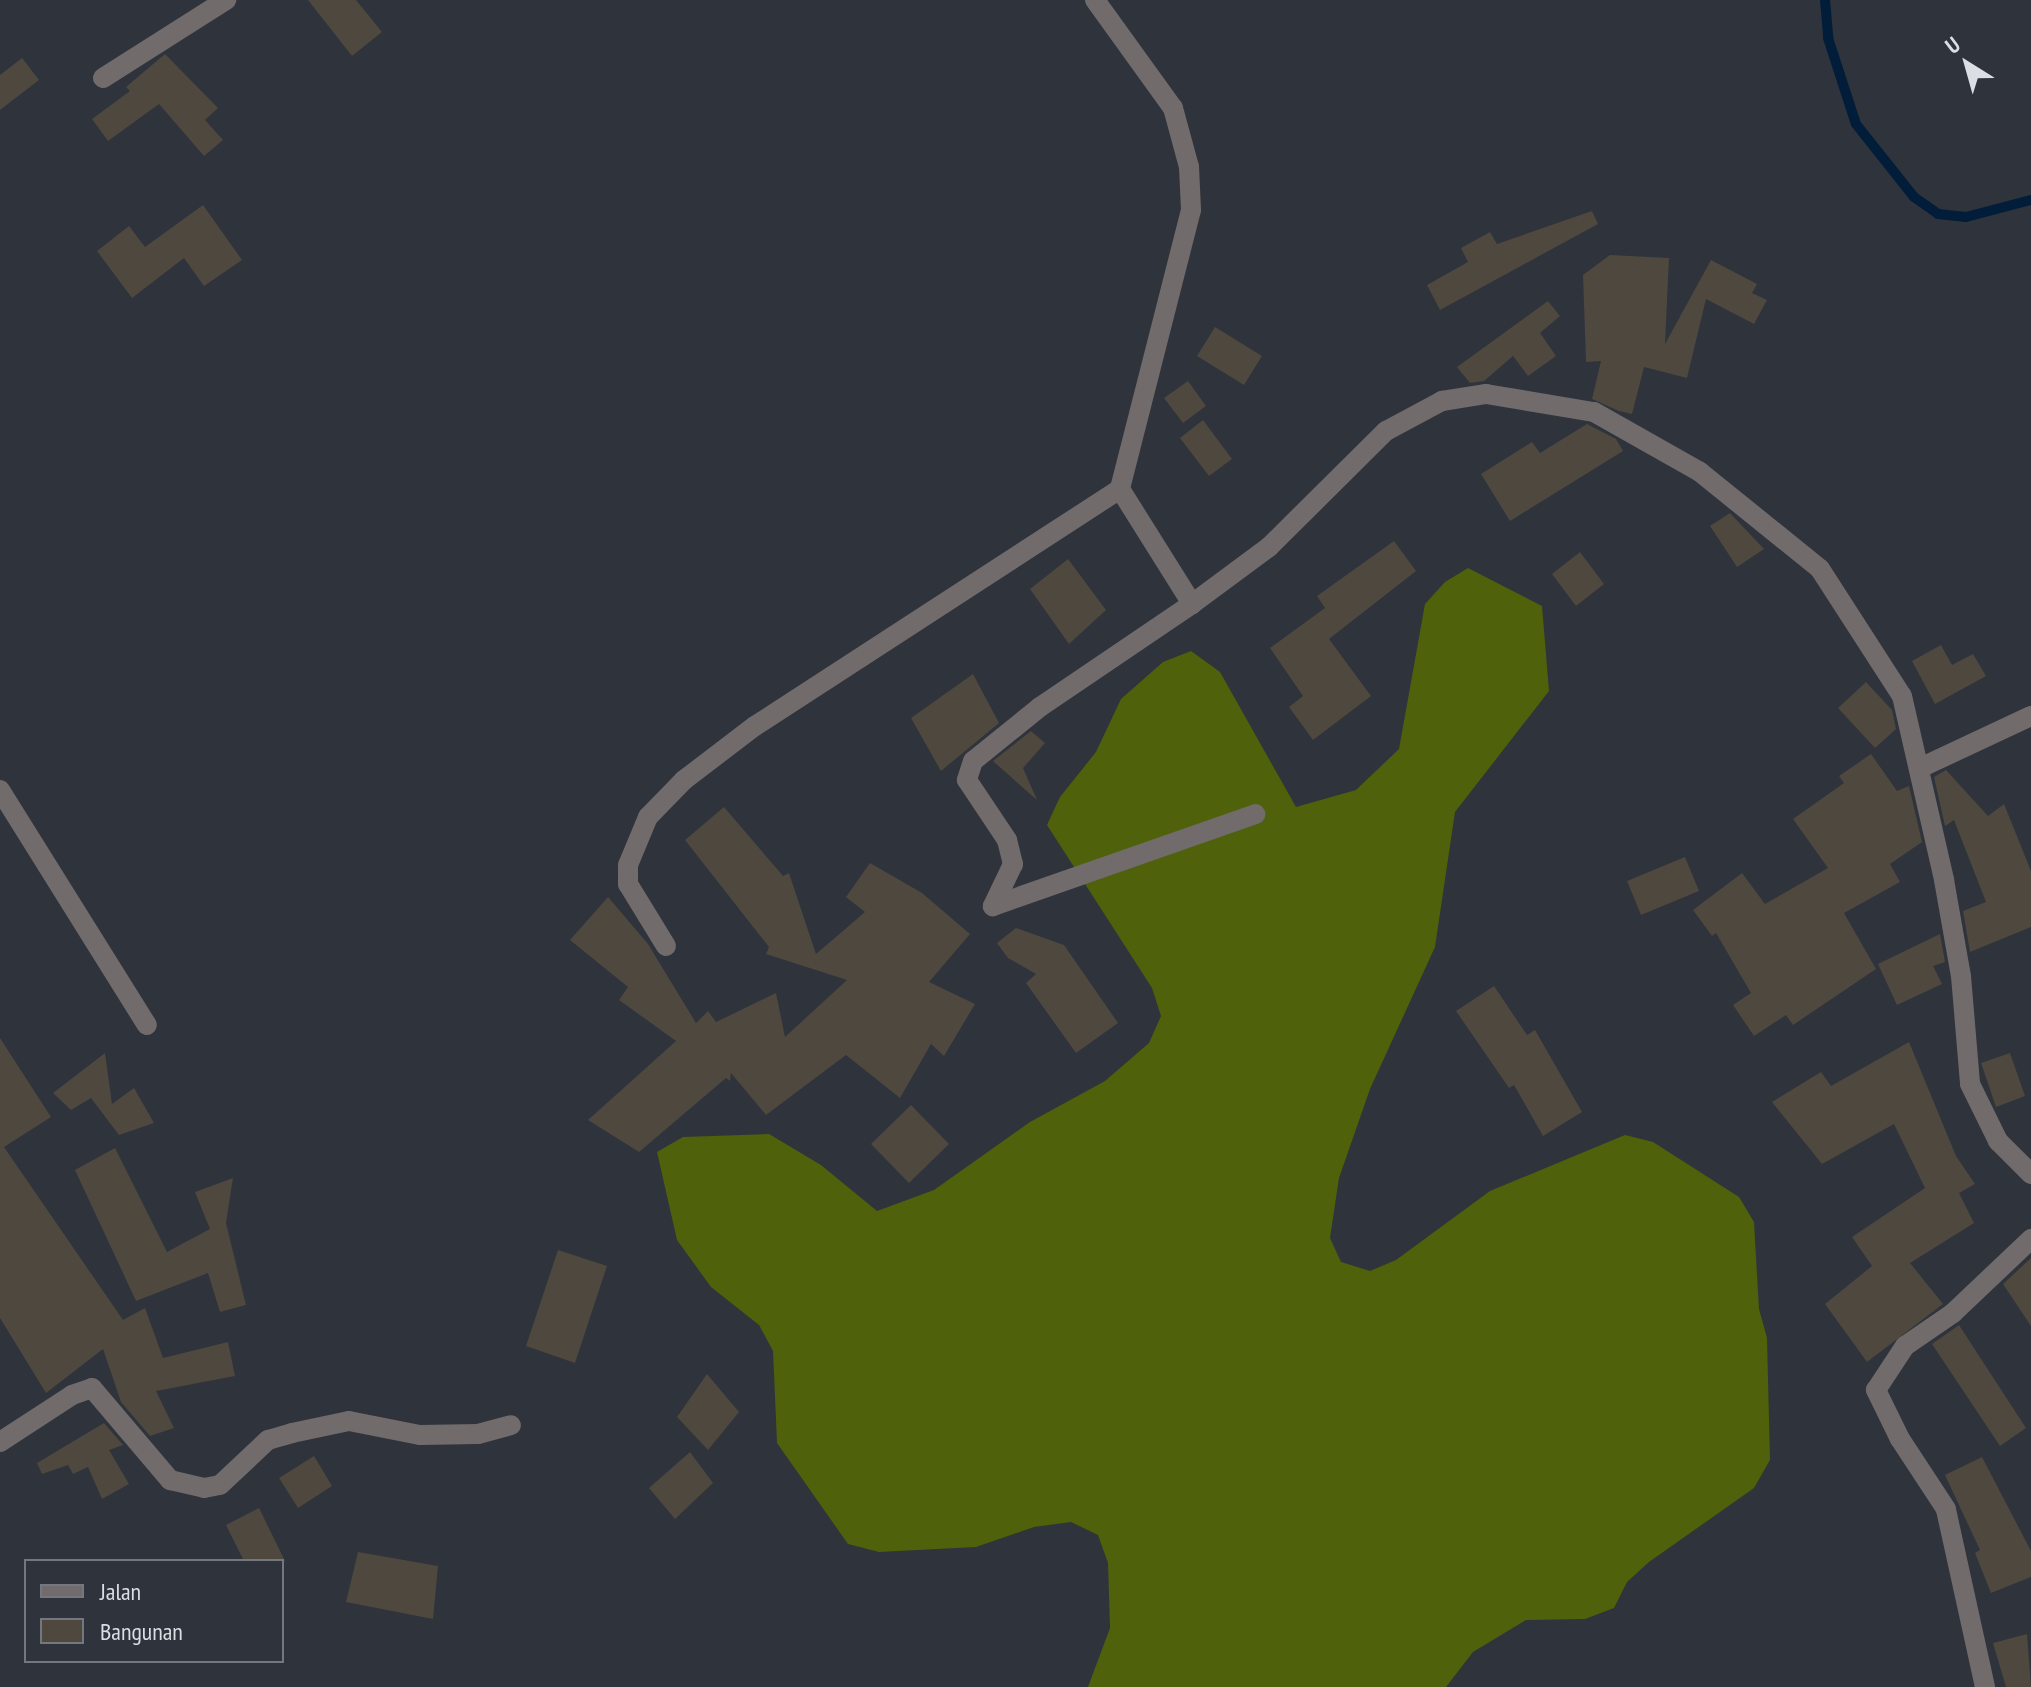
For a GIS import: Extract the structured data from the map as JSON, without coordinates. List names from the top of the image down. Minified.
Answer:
{"legend":["Jalan","Bangunan"],"north":"top left"}
